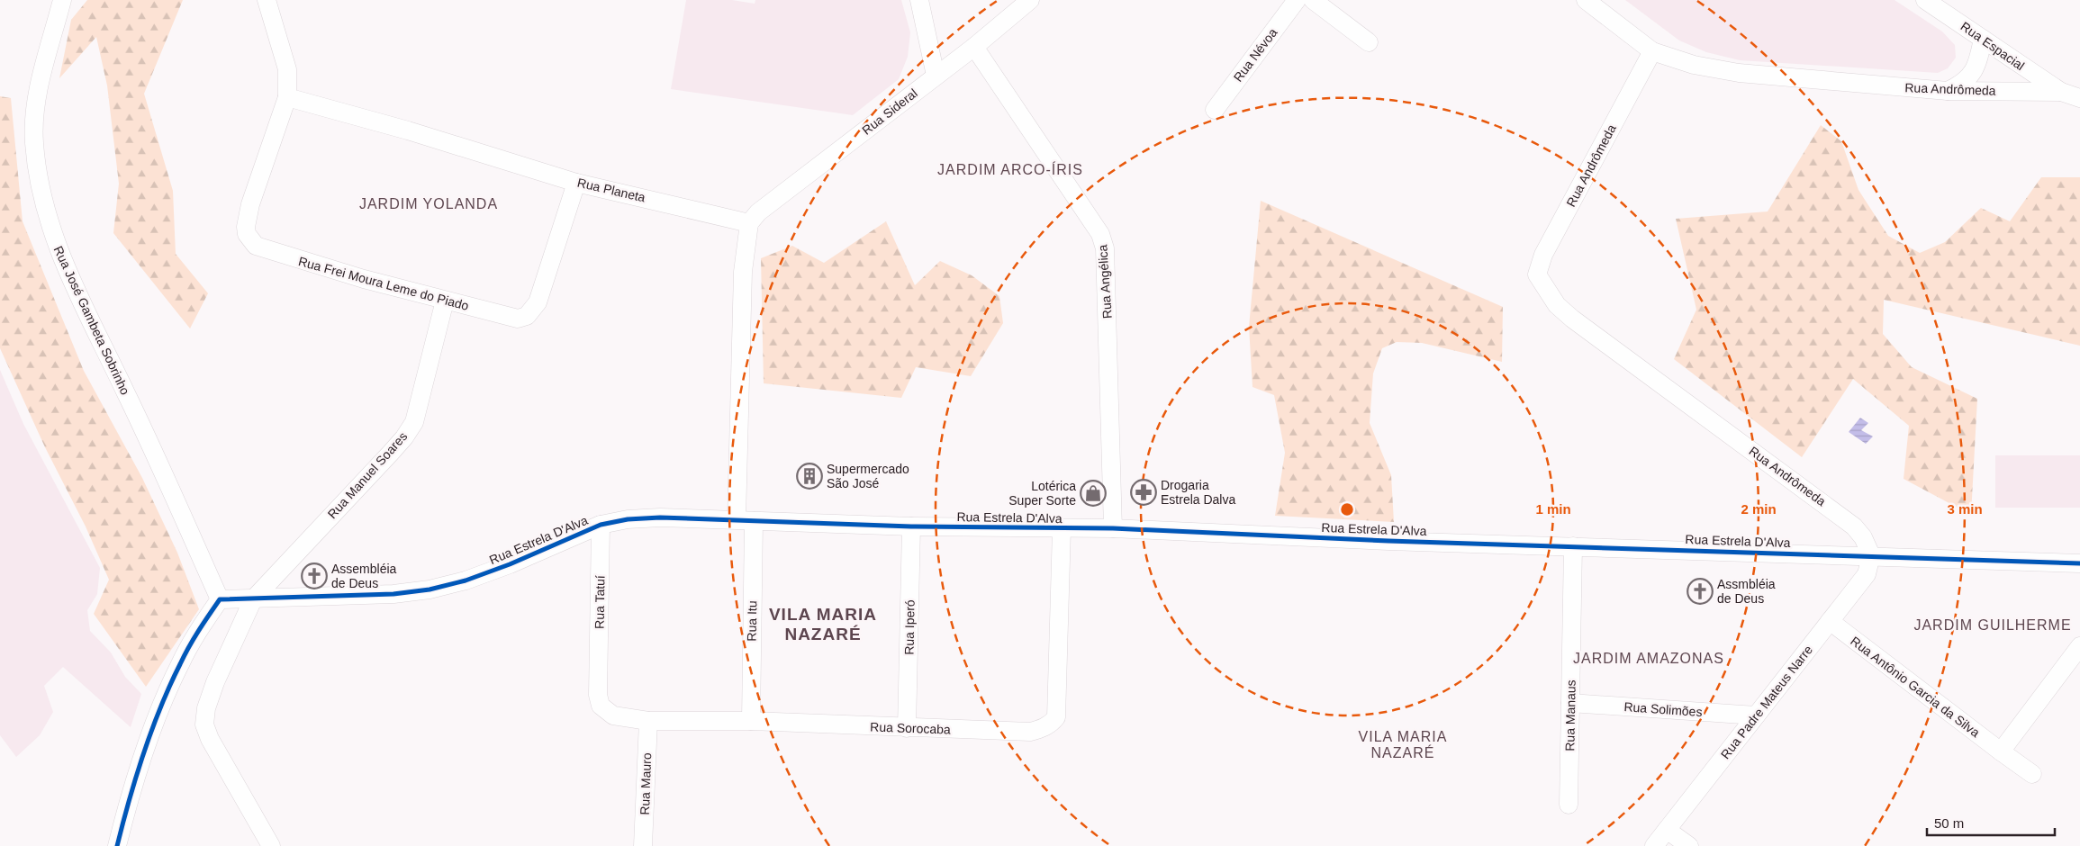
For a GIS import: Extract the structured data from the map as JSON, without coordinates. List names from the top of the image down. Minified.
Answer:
{"streets":{"street":["Rua Espacial","Rua Névoa","Rua Andrômeda","Rua Sideral","Rua Planeta","Rua Angélica","Rua Frei Moura Leme do Piado","Rua José Gambeta Sobrinho","Rua Manuel Soares","Rua Estrela D'Alva","Rua Tatuí","Rua Itu","Rua Iperó","Rua Antônio Garcia da Silva","Rua Padre Mateus Narre","Rua Solimões","Rua Manaus","Rua Sorocaba","Rua Mauro"]},"crossings":[["Rua Espacial","Rua Andrômeda"],["Rua Andrômeda","Rua Estrela D'Alva"],["Rua Andrômeda","Rua Padre Mateus Narre"],["Rua Sideral","Rua Planeta"],["Rua Sideral","Rua Angélica"],["Rua Planeta","Rua Frei Moura Leme do Piado"],["Rua Angélica","Rua Estrela D'Alva"],["Rua Frei Moura Leme do Piado","Rua Manuel Soares"],["Rua José Gambeta Sobrinho","Rua Estrela D'Alva"],["Rua Manuel Soares","Rua Estrela D'Alva"],["Rua Estrela D'Alva","Rua Tatuí"],["Rua Estrela D'Alva","Rua Itu"],["Rua Estrela D'Alva","Rua Iperó"],["Rua Estrela D'Alva","Rua Padre Mateus Narre"],["Rua Estrela D'Alva","Rua Manaus"],["Rua Estrela D'Alva","Rua Sorocaba"],["Rua Tatuí","Rua Sorocaba"],["Rua Itu","Rua Sorocaba"],["Rua Iperó","Rua Sorocaba"],["Rua Antônio Garcia da Silva","Rua Padre Mateus Narre"],["Rua Padre Mateus Narre","Rua Solimões"],["Rua Solimões","Rua Manaus"],["Rua Sorocaba","Rua Mauro"]],"districts":["JARDIM ARCO-ÍRIS","JARDIM YOLANDA","VILA MARIA NAZARÉ","JARDIM GUILHERME","JARDIM AMAZONAS","VILA MARIA NAZARÉ"],"places":{"building":["Supermercado São José"],"pharmacy":["Drogaria Estrela Dalva"],"shop":["Lotérica Super Sorte"],"church":["Assembléia de Deus","Assmbléia de Deus"]},"scale_bar":"50 m","rings":["1 min","2 min","3 min"]}
